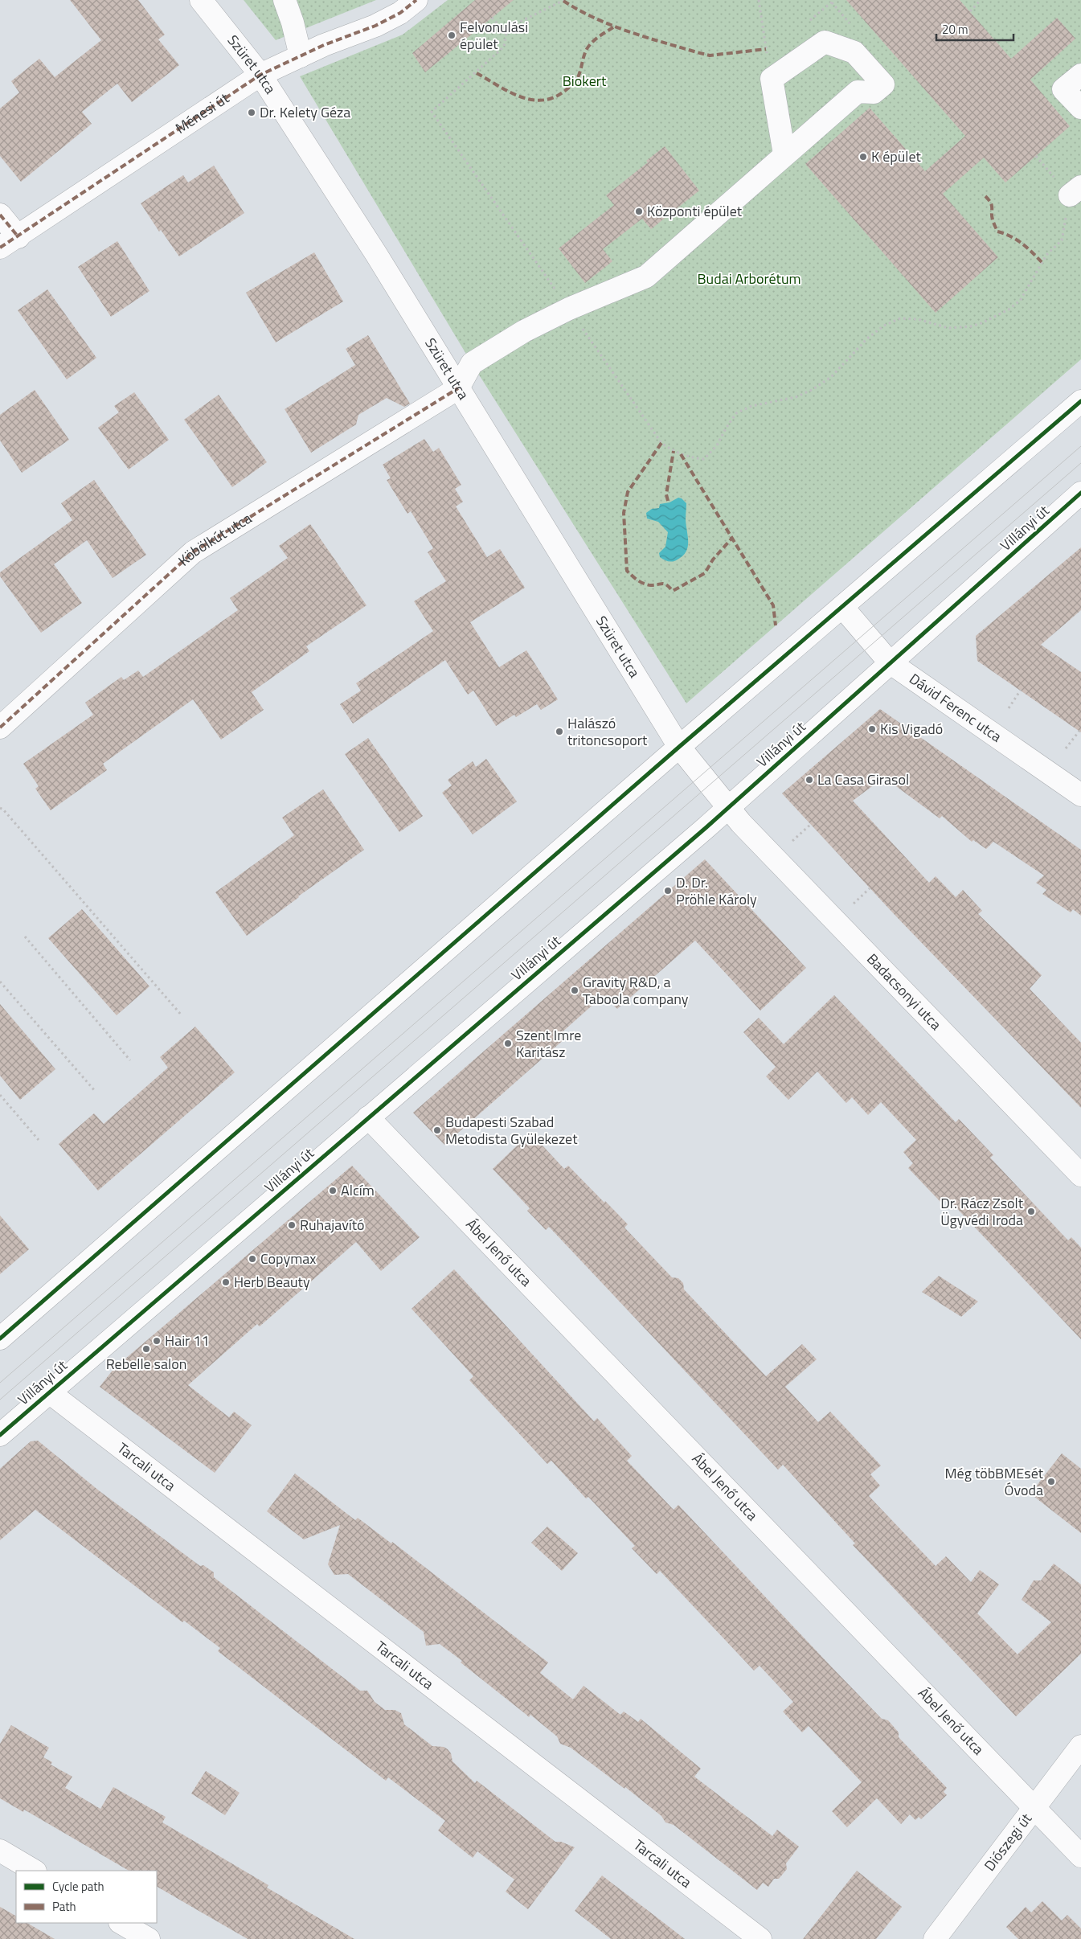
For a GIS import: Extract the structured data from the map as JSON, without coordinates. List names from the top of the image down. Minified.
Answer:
{"streets":{"street":["Szüret utca","Ménesi út","Villányi út","Köbölkút utca","Dávid Ferenc utca","Badacsonyi utca","Ábel Jenő utca","Tarcali utca","Diószegi út"]},"crossings":[["Szüret utca","Ménesi út"],["Szüret utca","Villányi út"],["Szüret utca","Köbölkút utca"],["Szüret utca","Badacsonyi utca"],["Villányi út","Dávid Ferenc utca"],["Villányi út","Badacsonyi utca"],["Villányi út","Ábel Jenő utca"],["Villányi út","Tarcali utca"],["Ábel Jenő utca","Diószegi út"]],"parks":["Biokert","Budai Arborétum"],"places":["Felvonulási épület","Dr. Kelety Géza","K épület","Központi épület","Kis Vigadó","Halászó tritoncsoport","La Casa Girasol","D. Dr. Pröhle Károly","Gravity R&D, a Taboola company","Szent Imre Karitász","Budapesti Szabad Metodista Gyülekezet","Alcím","Dr. Rácz Zsolt Ügyvédi Iroda","Ruhajavító","Copymax","Herb Beauty","Hair 11","Rebelle salon","Még töbBMEsét Óvoda"],"legend":["Cycle path","Path"],"scale_bar":"20 m"}
